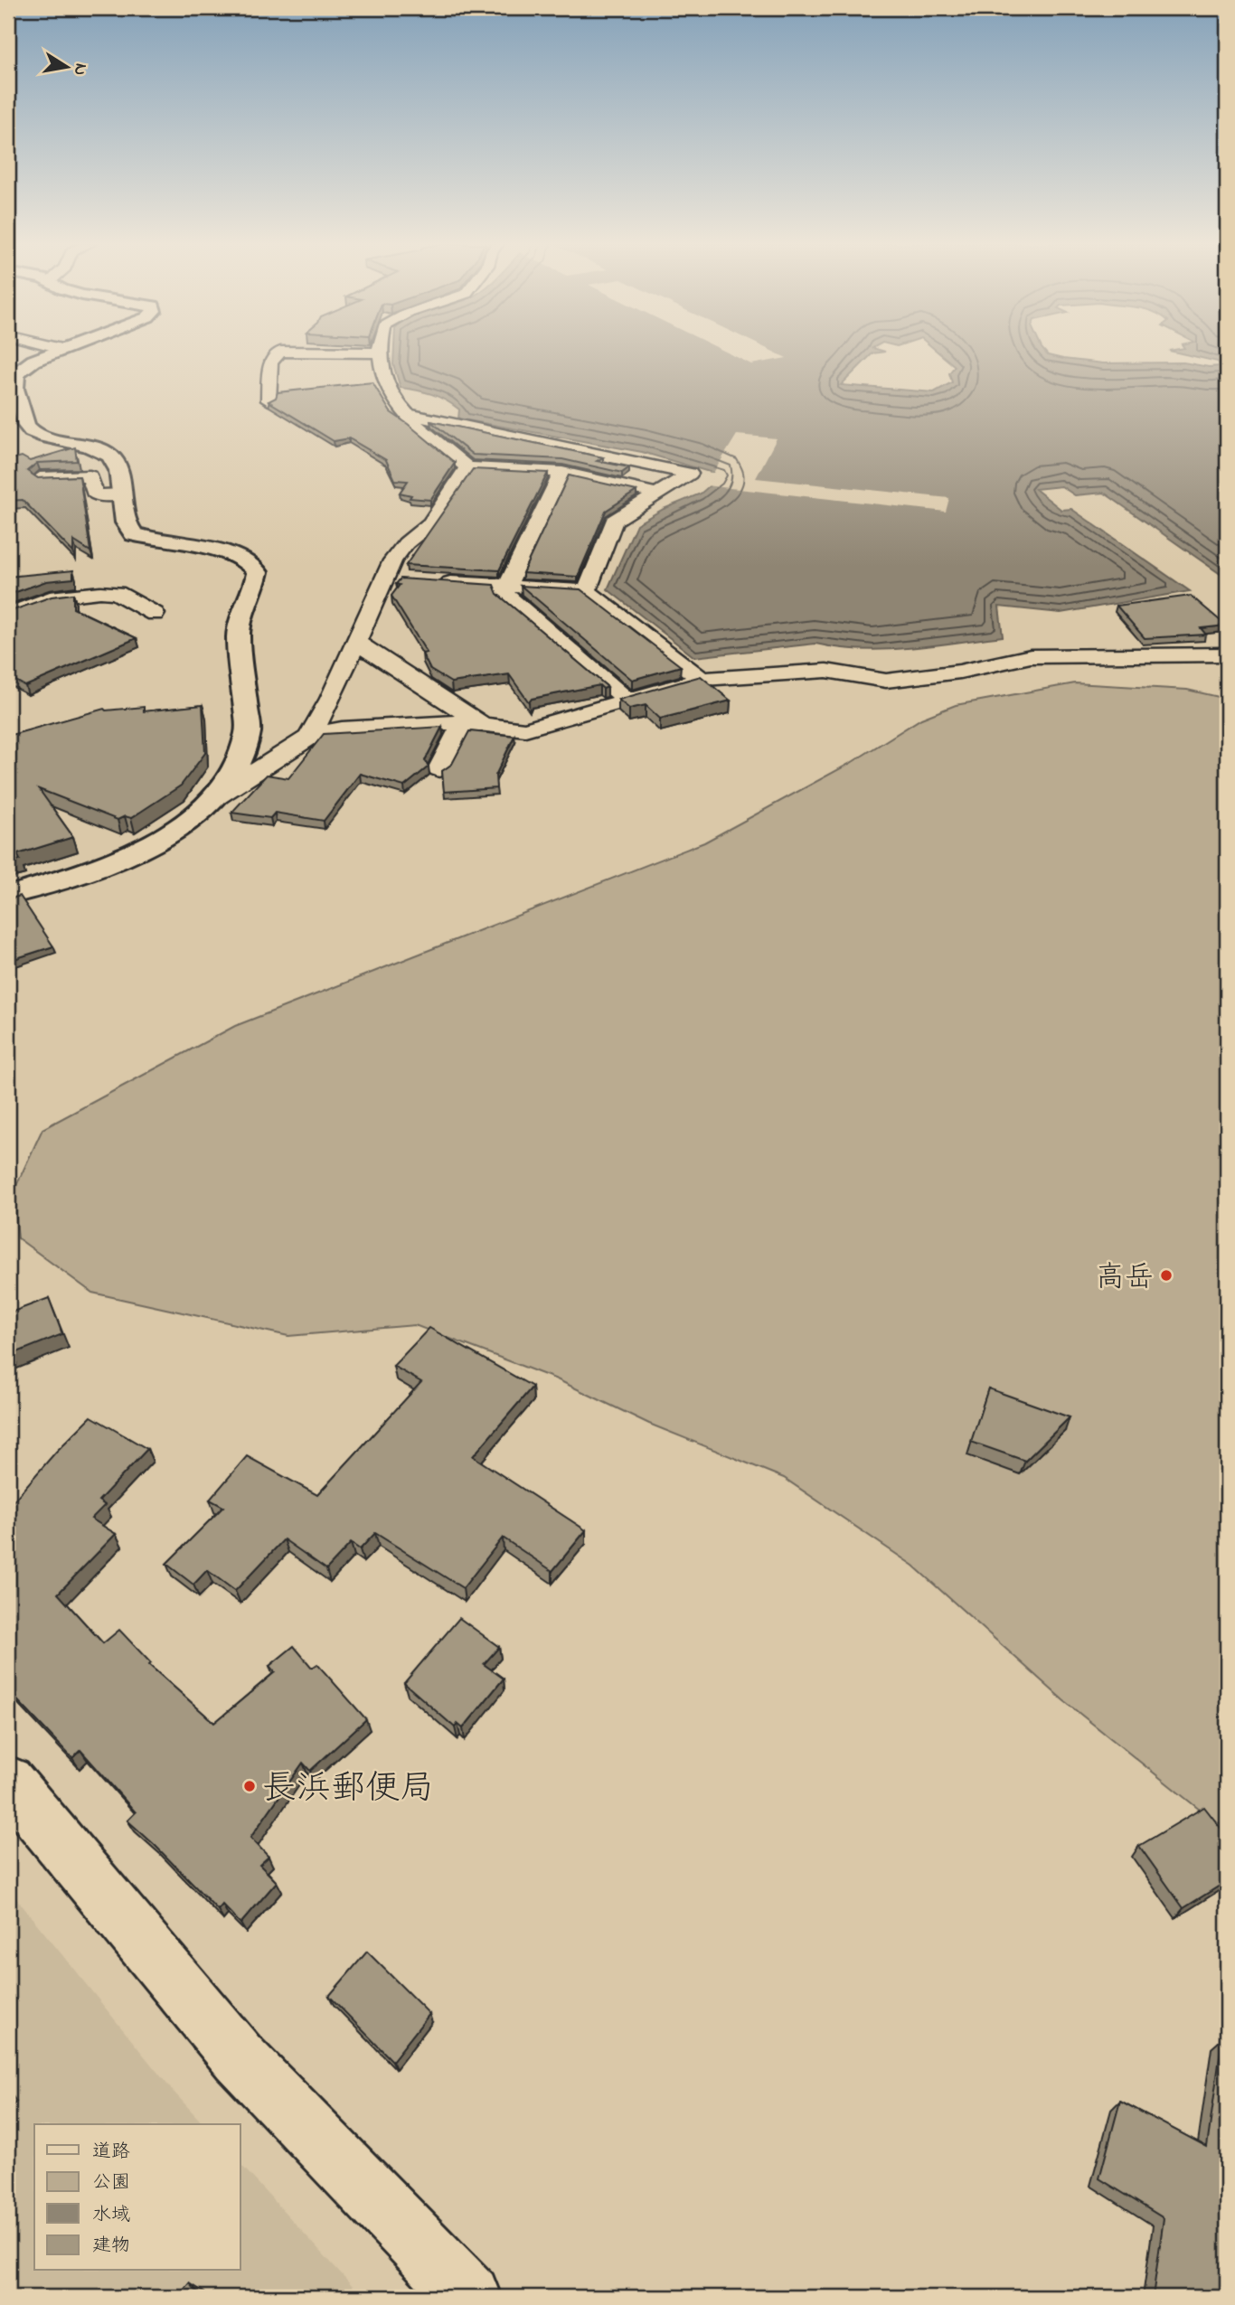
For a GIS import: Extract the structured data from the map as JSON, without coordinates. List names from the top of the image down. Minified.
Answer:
{"places":["高岳","長浜郵便局"],"legend":["道路","公園","水域","建物"],"north":"right"}
